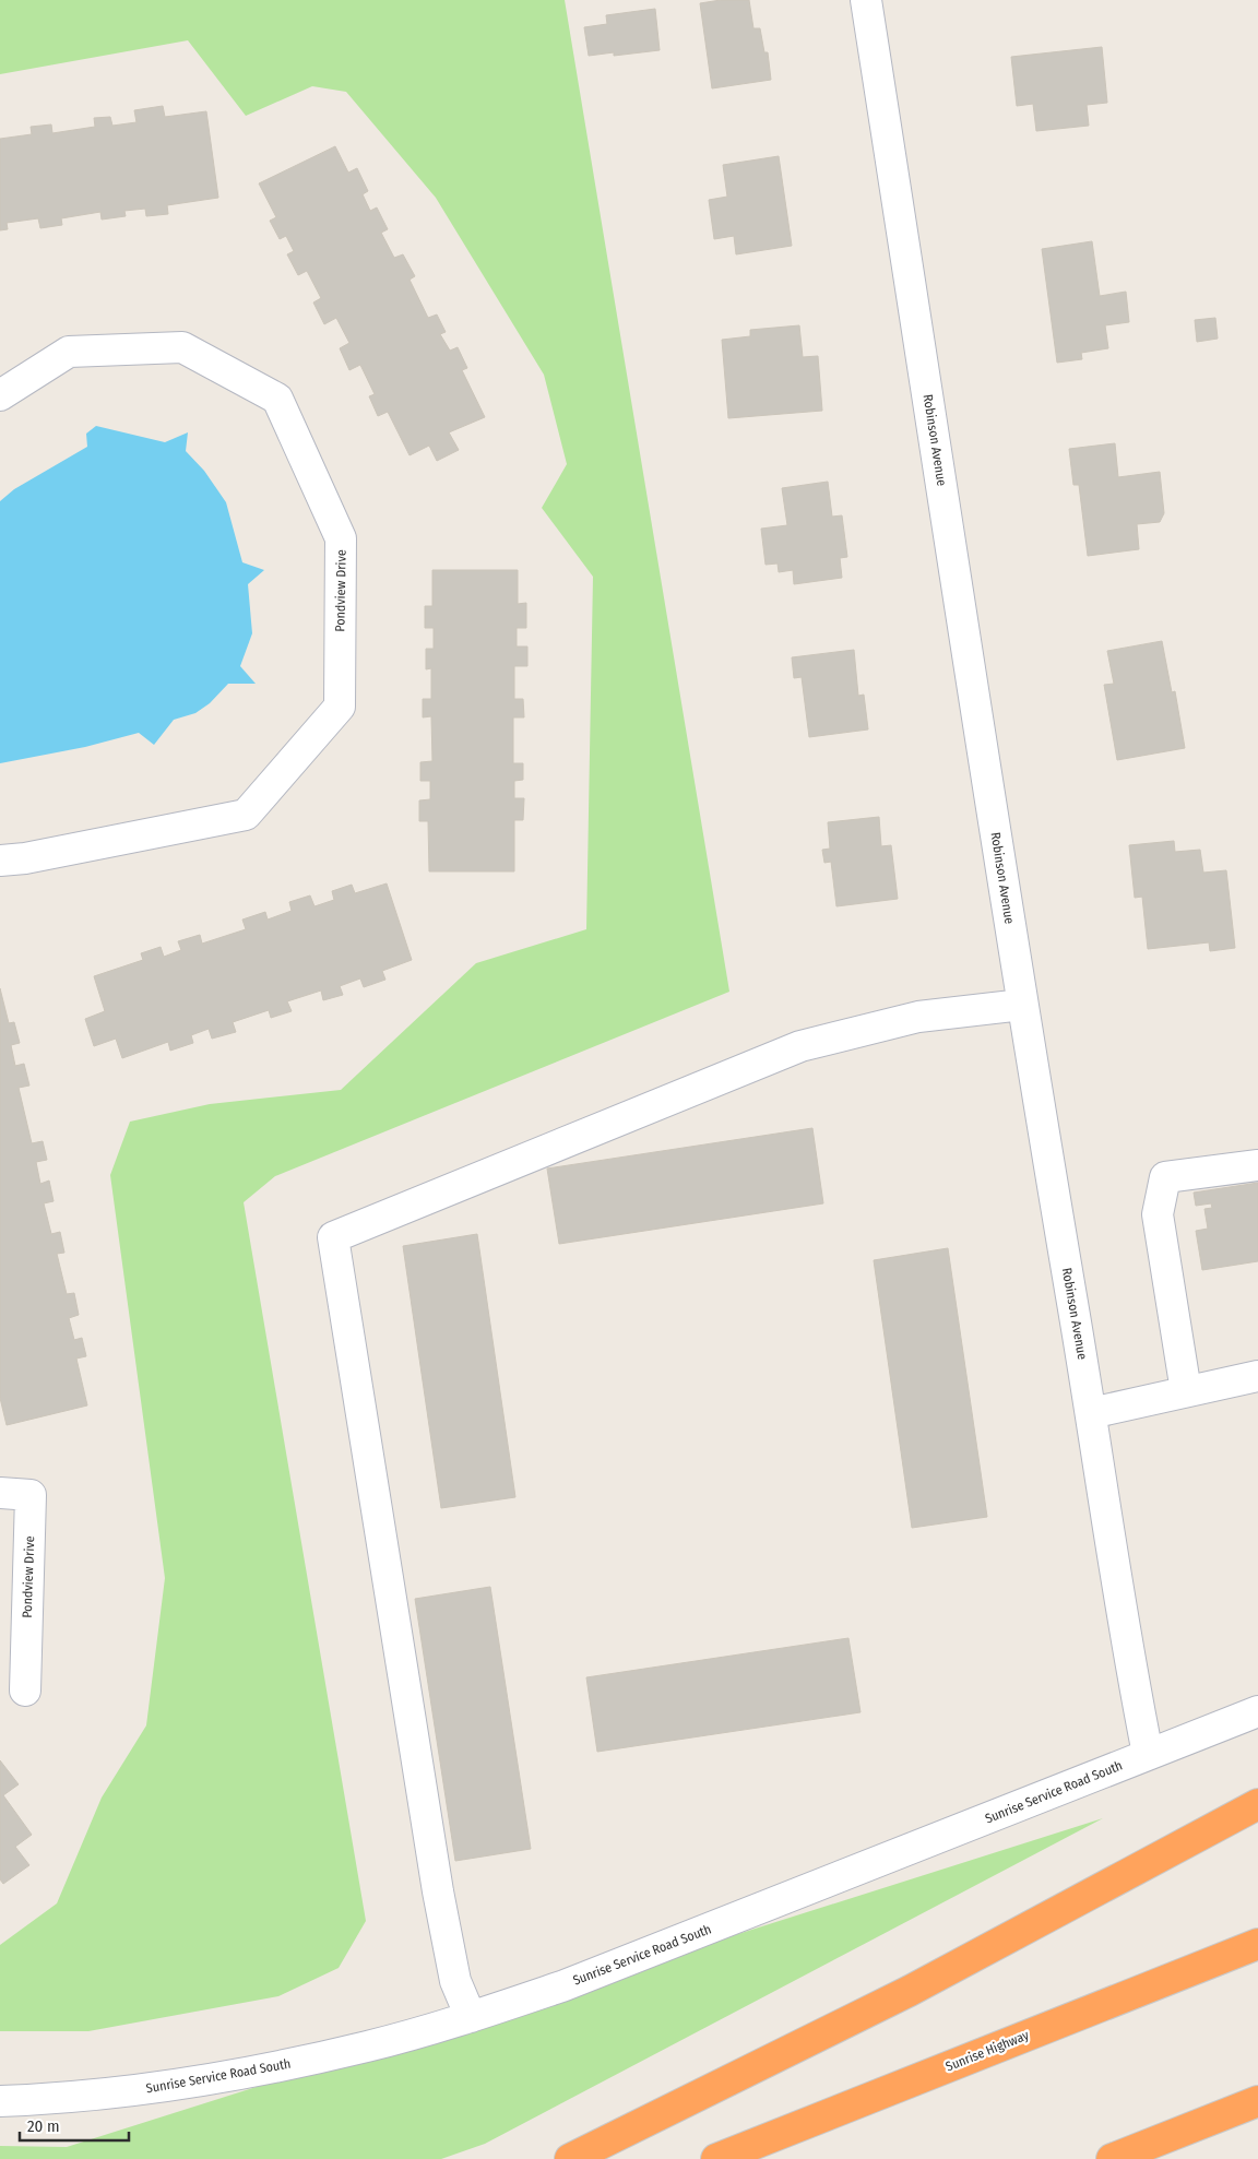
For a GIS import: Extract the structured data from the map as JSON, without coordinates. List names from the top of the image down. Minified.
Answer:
{"streets":{"highway":["Sunrise Highway"],"street":["Robinson Avenue","Pondview Drive","Sunrise Service Road South"]},"crossings":[["Robinson Avenue","Sunrise Service Road South"]],"scale_bar":"20 m"}
